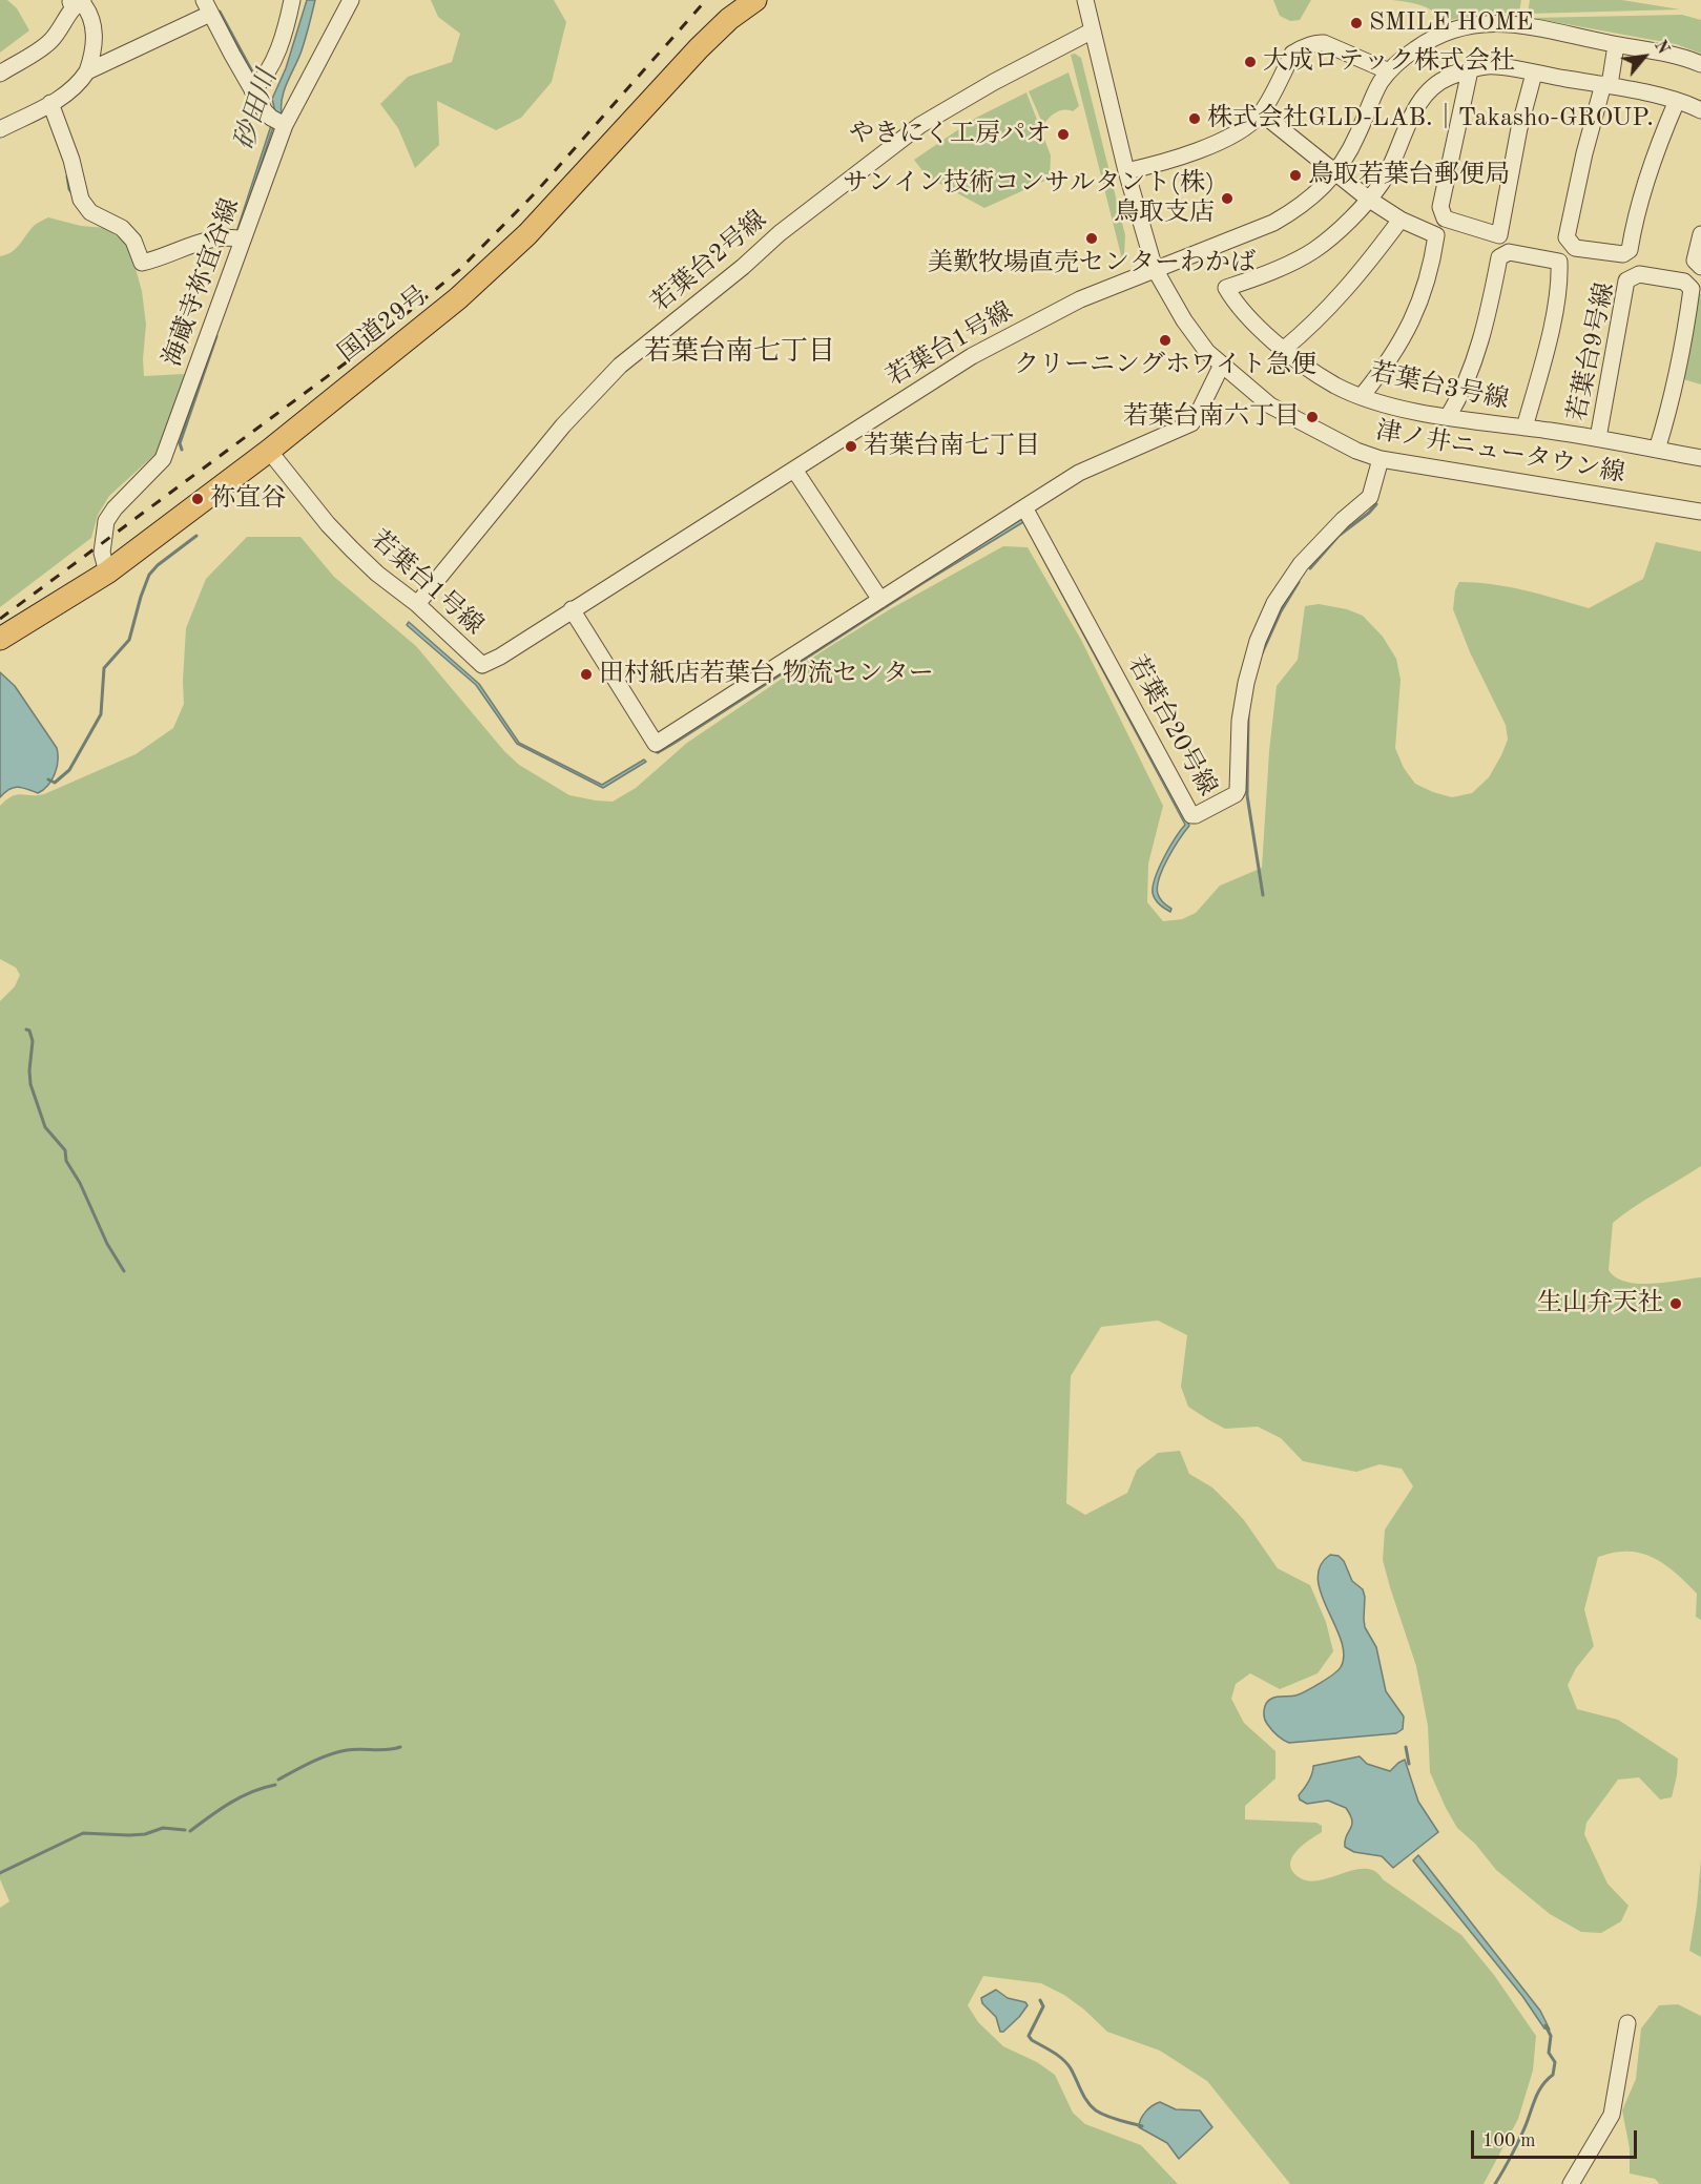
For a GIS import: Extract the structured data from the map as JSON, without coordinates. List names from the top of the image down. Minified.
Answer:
{"streets":{"highway":["国道29号"],"street":["若葉台2号線","海蔵寺祢宜谷線","若葉台1号線","若葉台9号線","若葉台3号線","津ノ井ニュータウン線","若葉台20号線"]},"crossings":[["若葉台2号線","若葉台1号線"],["若葉台2号線","津ノ井ニュータウン線"],["海蔵寺祢宜谷線","国道29号"],["国道29号","若葉台1号線"],["若葉台1号線","津ノ井ニュータウン線"],["若葉台9号線","若葉台3号線"],["津ノ井ニュータウン線","若葉台20号線"]],"districts":["若葉台南七丁目"],"water":["砂田川"],"places":["SMILE HOME","大成ロテック株式会社","株式会社GLD-LAB.｜Takasho-GROUP.","やきにく工房パオ","鳥取若葉台郵便局","サンイン技術コンサルタント(株) 鳥取支店","美歎牧場直売センターわかば","クリーニングホワイト急便","若葉台南六丁目","若葉台南七丁目","祢宜谷","田村紙店若葉台 物流センター","生山弁天社"],"scale_bar":"100 m","north":"top right"}
